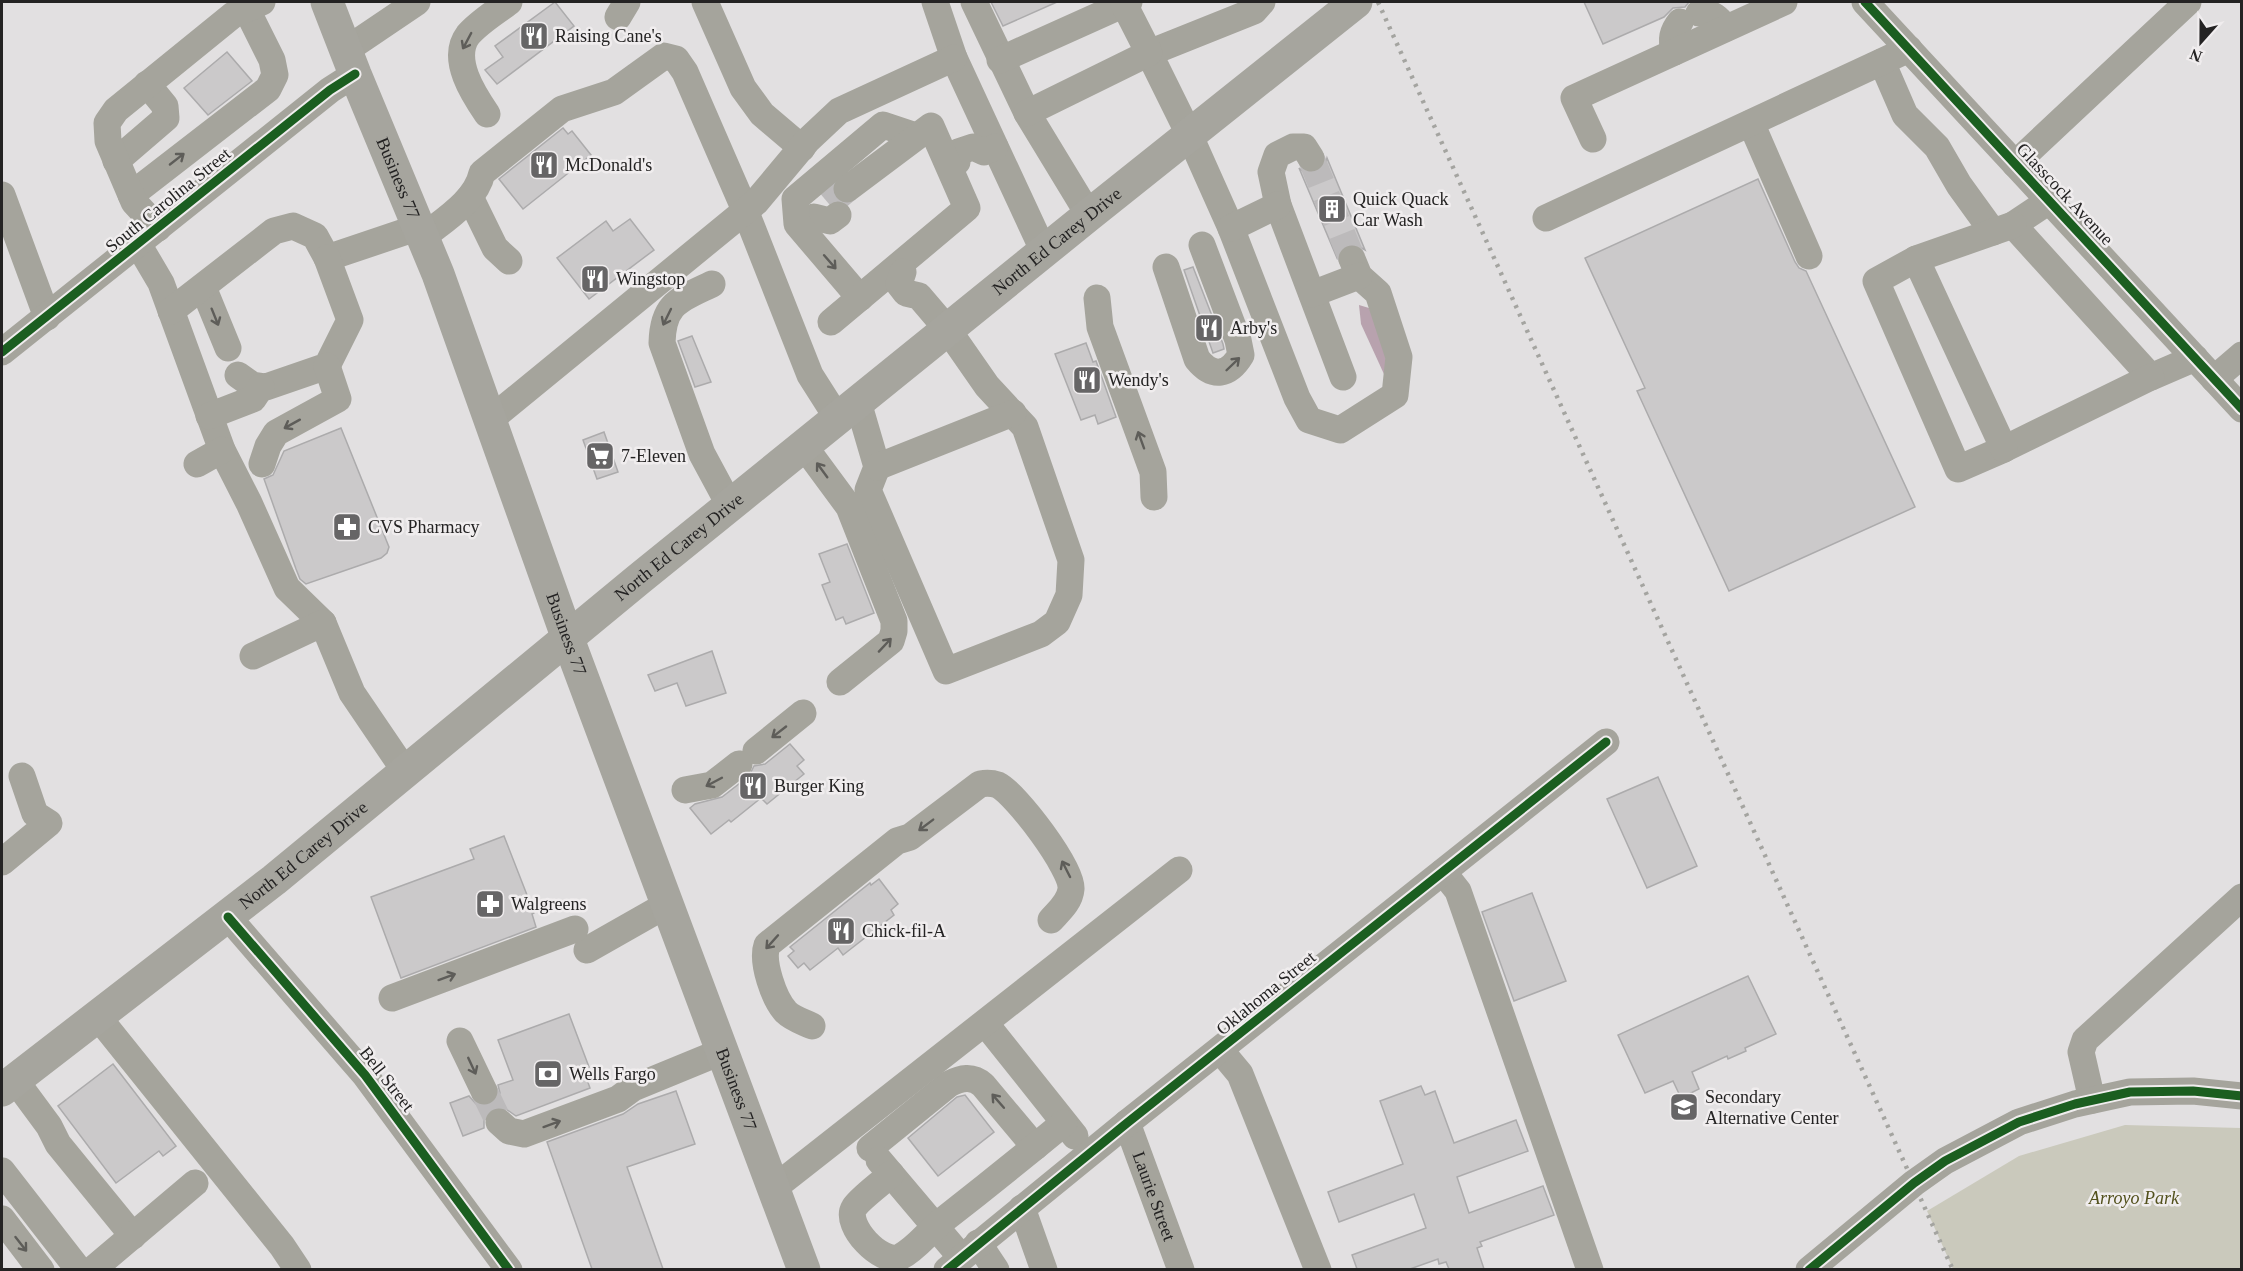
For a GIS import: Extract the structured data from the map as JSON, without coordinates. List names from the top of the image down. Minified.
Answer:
{"streets":{"main road":["Business 77","North Ed Carey Drive"],"street":["Glasscock Avenue","South Carolina Street","Oklahoma Street","Bell Street","Laurie Street"]},"crossings":[["Business 77","South Carolina Street"],["Business 77","North Ed Carey Drive"],["North Ed Carey Drive","Bell Street"],["Oklahoma Street","Laurie Street"]],"parks":["Arroyo Park"],"places":{"restaurant":["Raising Cane's","McDonald's","Wingstop","Arby's","Wendy's","Burger King","Chick-fil-A"],"building":["Quick Quack Car Wash"],"supermarket":["7-Eleven"],"pharmacy":["CVS Pharmacy","Walgreens"],"bank":["Wells Fargo"],"school or university":["Secondary Alternative Center"]},"north":"bottom"}
